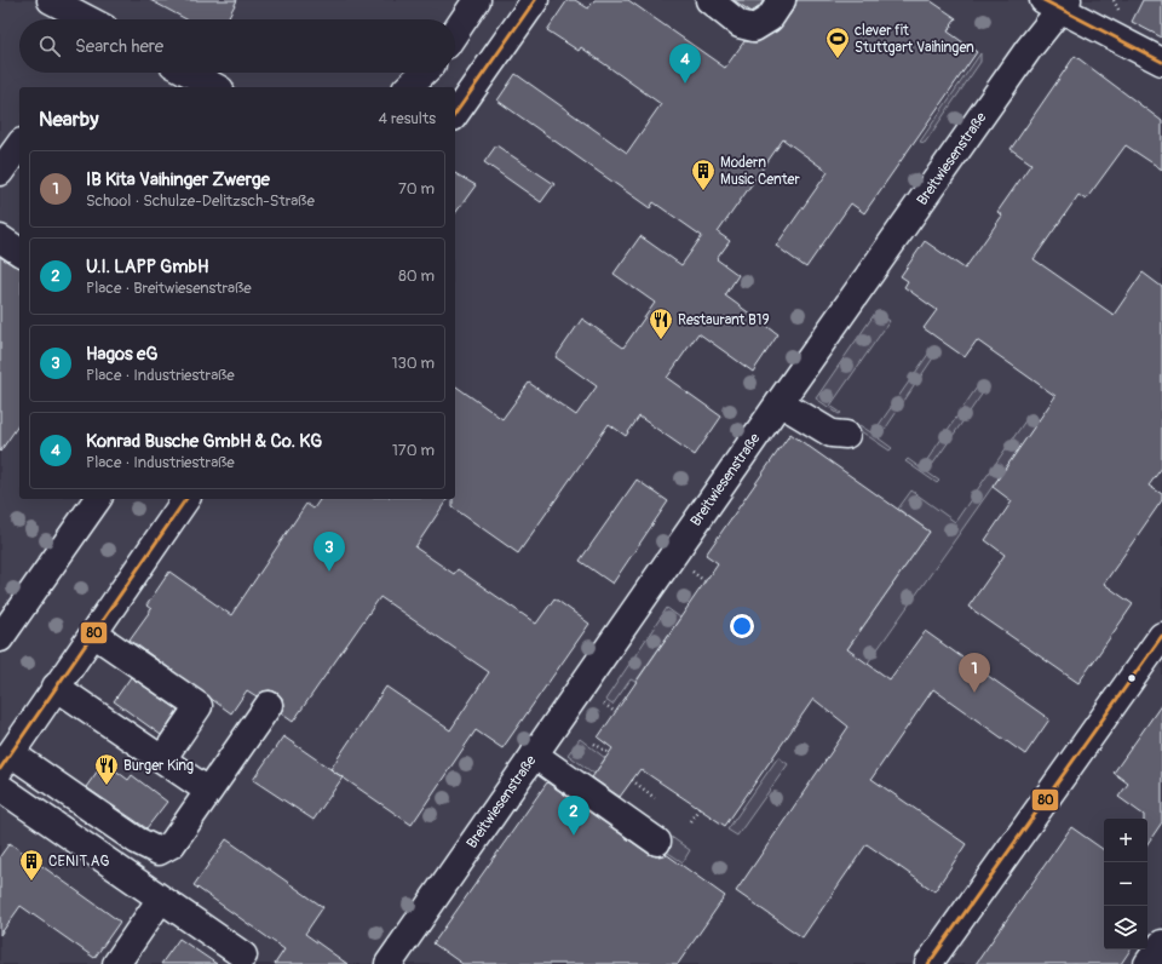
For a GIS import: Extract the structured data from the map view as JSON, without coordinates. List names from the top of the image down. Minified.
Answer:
{"streets":{"street":["Breitwiesenstraße"]},"places":{"sports":["clever fit Stuttgart Vaihingen"],"building":["Modern Music Center","CENIT AG"],"restaurant":["Restaurant B19","Burger King"]},"lines":["transit line 80"],"page":{"search":"Search here","pins":["4","3","1","2"],"heading":["Nearby","4 results"],"list":[{"mark":"1","name":"IB Kita Vaihinger Zwerge","note":"School · Schulze-Delitzsch-Straße","value":"70 m"},{"mark":"2","name":"U.I. LAPP GmbH","note":"Place · Breitwiesenstraße","value":"80 m"},{"mark":"3","name":"Hagos eG","note":"Place · Industriestraße","value":"130 m"},{"mark":"4","name":"Konrad Busche GmbH & Co. KG","note":"Place · Industriestraße","value":"170 m"}],"map_buttons":["+","−"]}}
